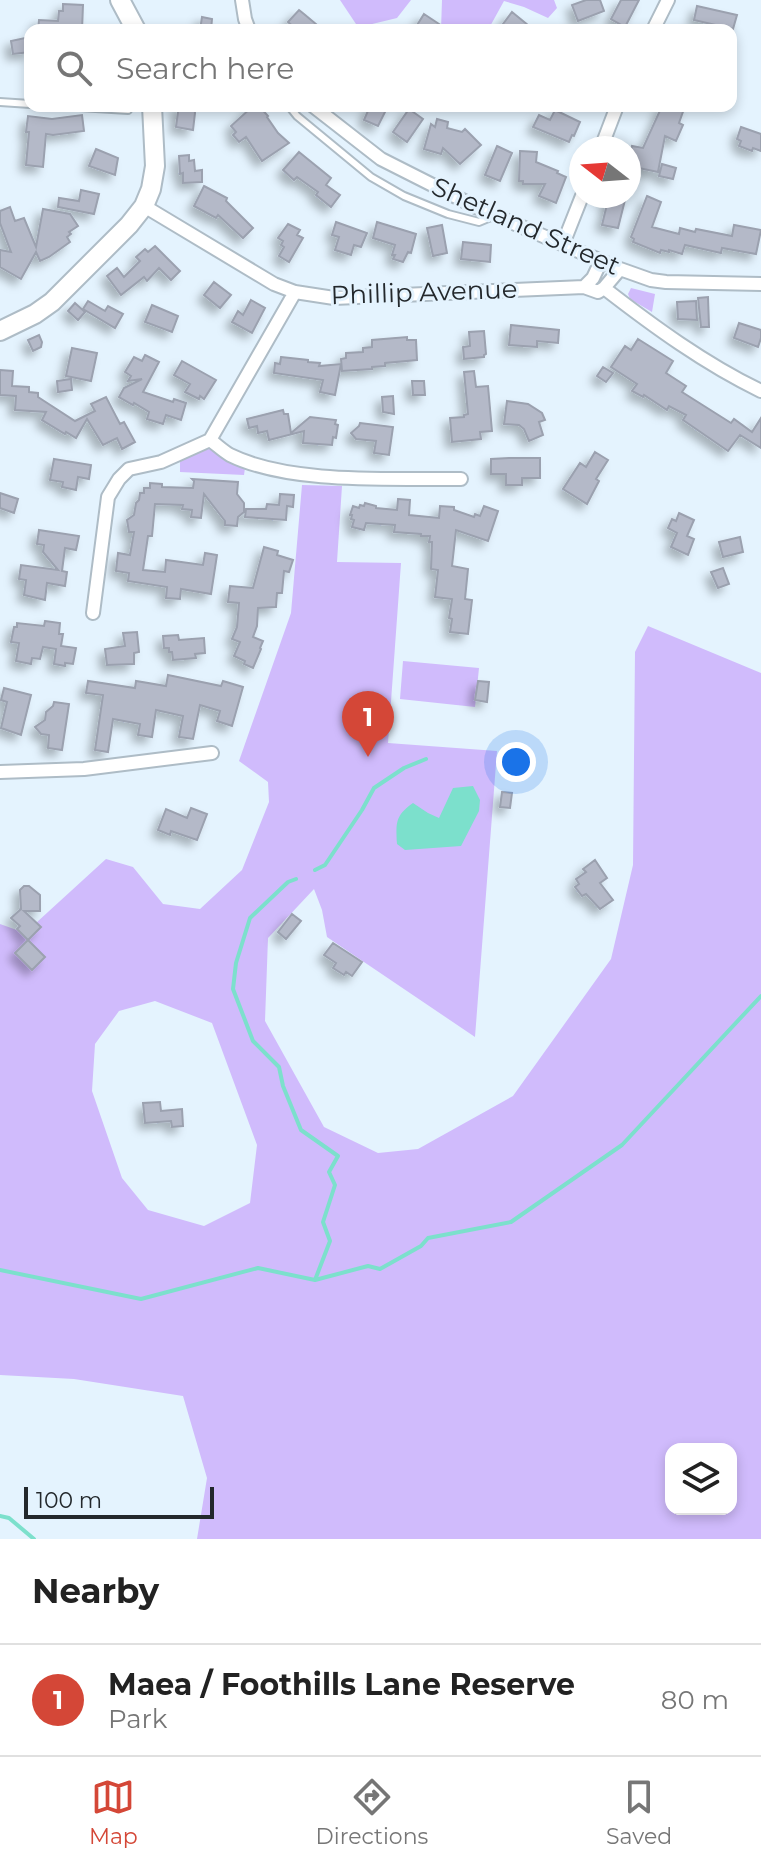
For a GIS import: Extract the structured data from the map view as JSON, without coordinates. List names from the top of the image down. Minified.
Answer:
{"streets":{"street":["Shetland Street","Phillip Avenue"]},"scale_bar":"100 m","north":"left","page":{"search":"Search here","pins":"1","scale":"100 m","heading":"Nearby","list":[{"mark":"1","name":"Maea / Foothills Lane Reserve","note":"Park","value":"80 m"}],"nav":["Map","Directions","Saved"]}}
